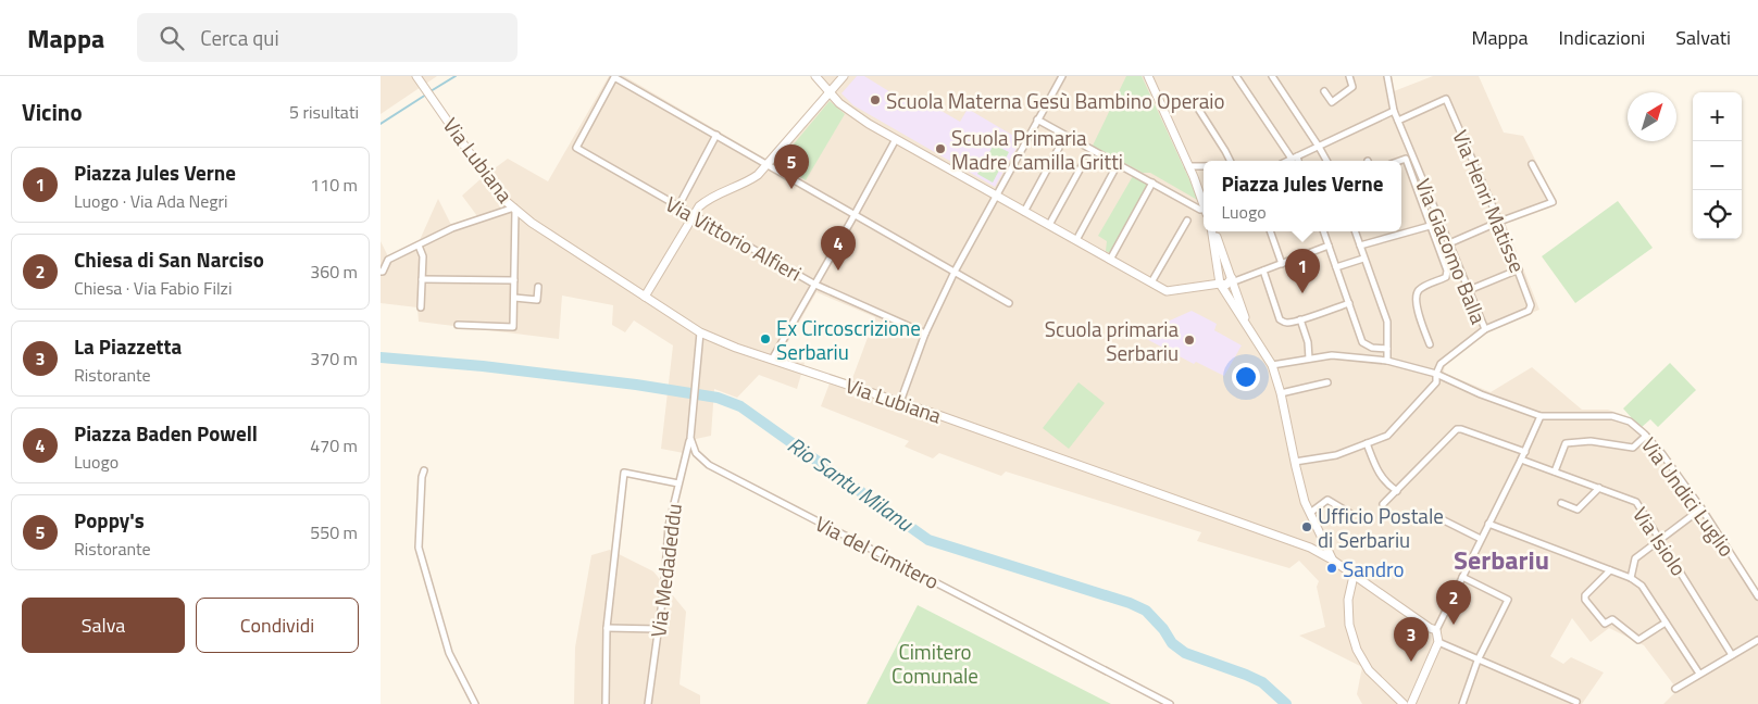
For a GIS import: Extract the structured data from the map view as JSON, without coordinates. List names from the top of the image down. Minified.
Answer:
{"streets":{"street":["Via Lubiana","Via Henri Matisse","Via Vittorio Alfieri","Via Giacomo Balla","Via Undici Luglio","Via Isiolo","Via del Cimitero","Via Medadeddu"]},"crossings":[["Via Henri Matisse","Via Giacomo Balla"],["Via Giacomo Balla","Via Undici Luglio"],["Via del Cimitero","Via Medadeddu"]],"districts":["Serbariu"],"water":["Rio Santu Milanu"],"parks":["Cimitero Comunale"],"places":["Scuola Materna Gesù Bambino Operaio","Scuola Primaria Madre Camilla Gritti","Ex Circoscrizione Serbariu","Scuola primaria Serbariu","Ufficio Postale di Serbariu","Sandro"],"north":"top right","page":{"header":"Mappa","search":"Cerca qui","nav":["Mappa","Indicazioni","Salvati"],"heading":["Vicino","5 risultati"],"map_buttons":["+","−"],"pins":["5","4","1","2","3"],"list":[{"mark":"1","name":"Piazza Jules Verne","note":"Luogo · Via Ada Negri","value":"110 m"},{"mark":"2","name":"Chiesa di San Narciso","note":"Chiesa · Via Fabio Filzi","value":"360 m"},{"mark":"3","name":"La Piazzetta","note":"Ristorante","value":"370 m"},{"mark":"4","name":"Piazza Baden Powell","note":"Luogo","value":"470 m"},{"mark":"5","name":"Poppy's","note":"Ristorante","value":"550 m"}],"popup":["Piazza Jules Verne","Luogo"],"buttons":["Salva","Condividi"]}}
